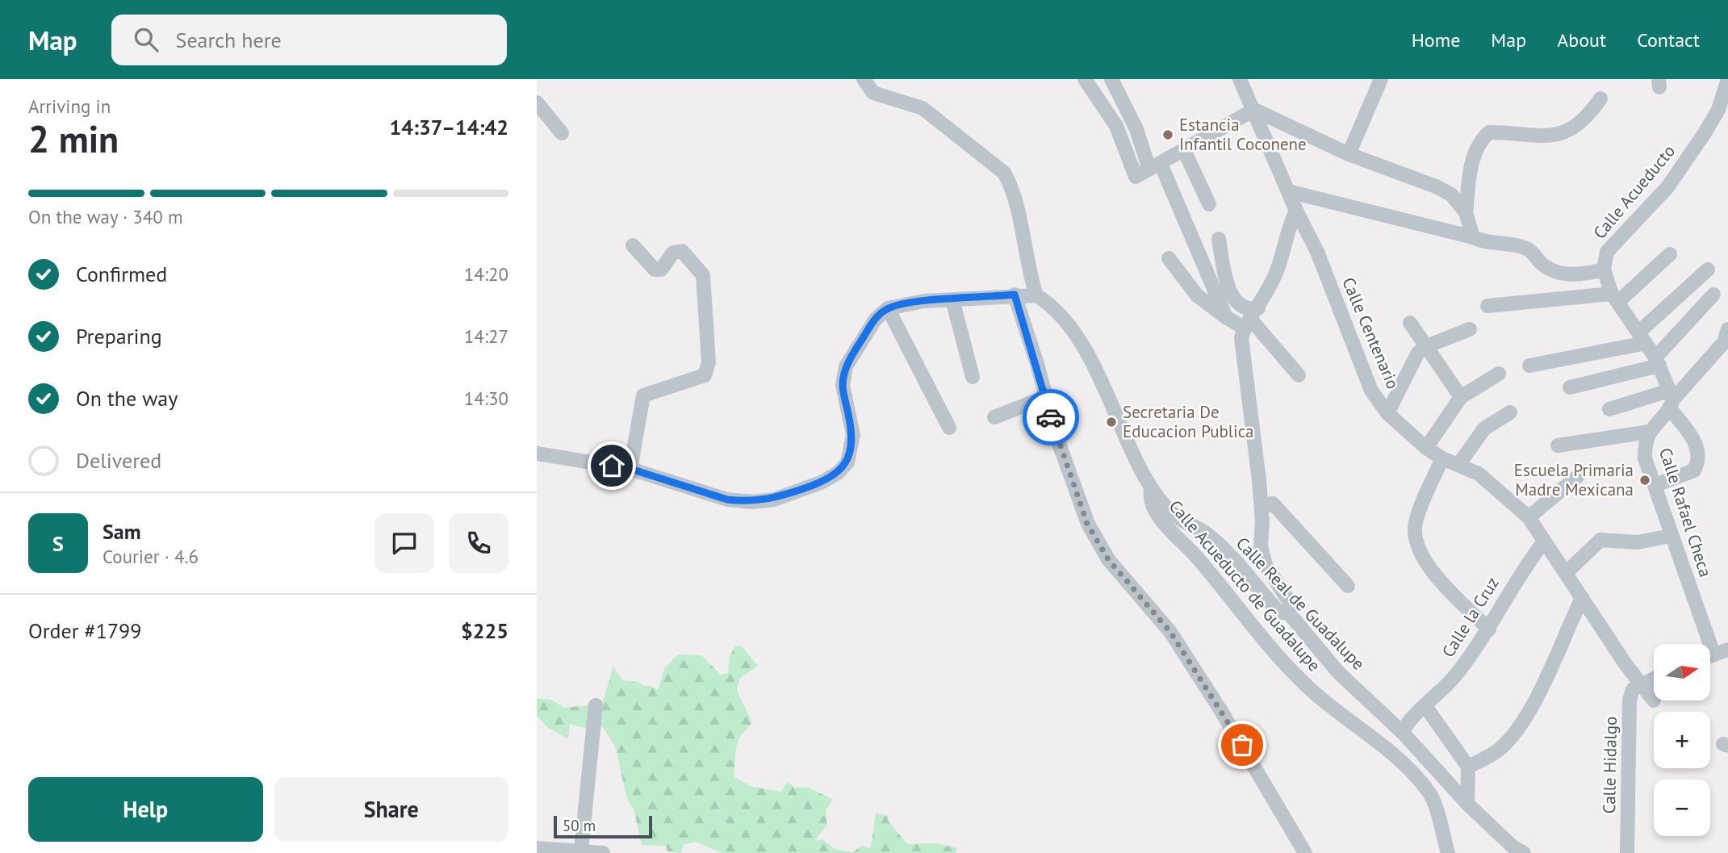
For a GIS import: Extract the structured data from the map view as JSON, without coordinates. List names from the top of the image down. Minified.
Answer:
{"streets":{"street":["Calle Acueducto","Calle Centenario","Calle Rafael Checa","Calle Acueducto de Guadalupe","Calle Real de Guadalupe","Calle la Cruz","Calle Hidalgo"]},"crossings":[["Calle Centenario","Calle la Cruz"],["Calle Centenario","Calle Hidalgo"],["Calle Acueducto de Guadalupe","Calle Real de Guadalupe"],["Calle Real de Guadalupe","Calle la Cruz"]],"places":["Estancia Infantil Coconene","Secretaria De Educacion Publica","Escuela Primaria Madre Mexicana"],"scale_bar":"50 m","north":"right","page":{"header":"Map","search":"Search here","nav":["Home","Map","About","Contact"],"heading":["2 min","Arriving in","14:37–14:42"],"panel":["Sam","Courier · 4.6","Order #1799","$225"],"bar":"On the way · 340 m","list":[["Confirmed","14:20"],["Preparing","14:27"],["On the way","14:30"],"Delivered"],"round":"S","map_buttons":["+","−"],"buttons":["Help","Share"],"scale":"50 m"}}
